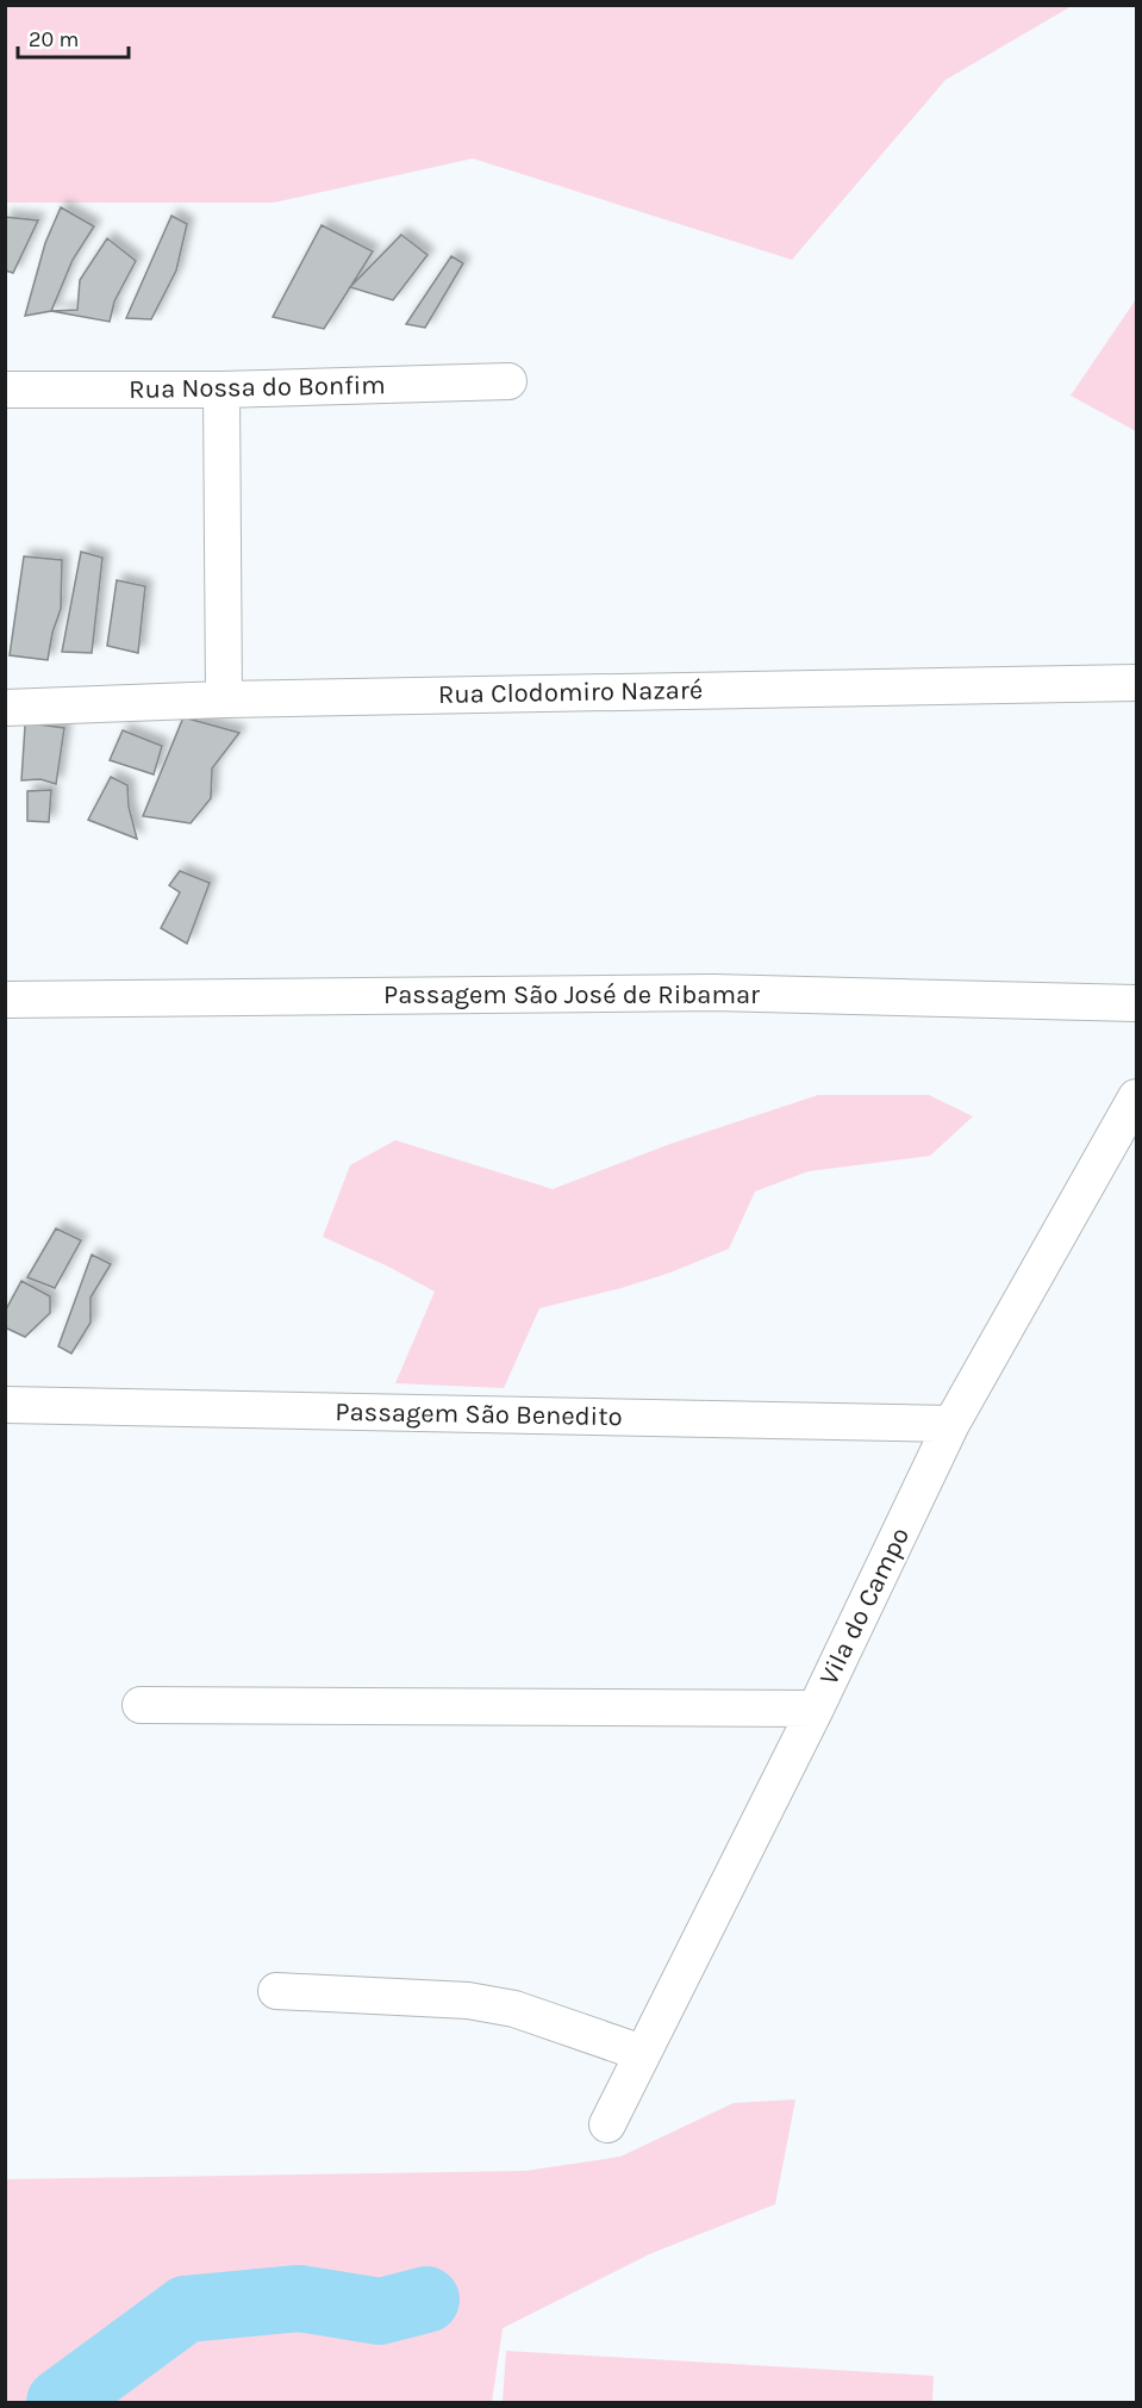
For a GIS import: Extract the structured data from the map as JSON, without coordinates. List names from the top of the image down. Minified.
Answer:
{"streets":{"street":["Rua Nossa do Bonfim","Rua Clodomiro Nazaré","Passagem São José de Ribamar","Passagem São Benedito","Vila do Campo"]},"crossings":[["Passagem São Benedito","Vila do Campo"]],"scale_bar":"20 m"}
